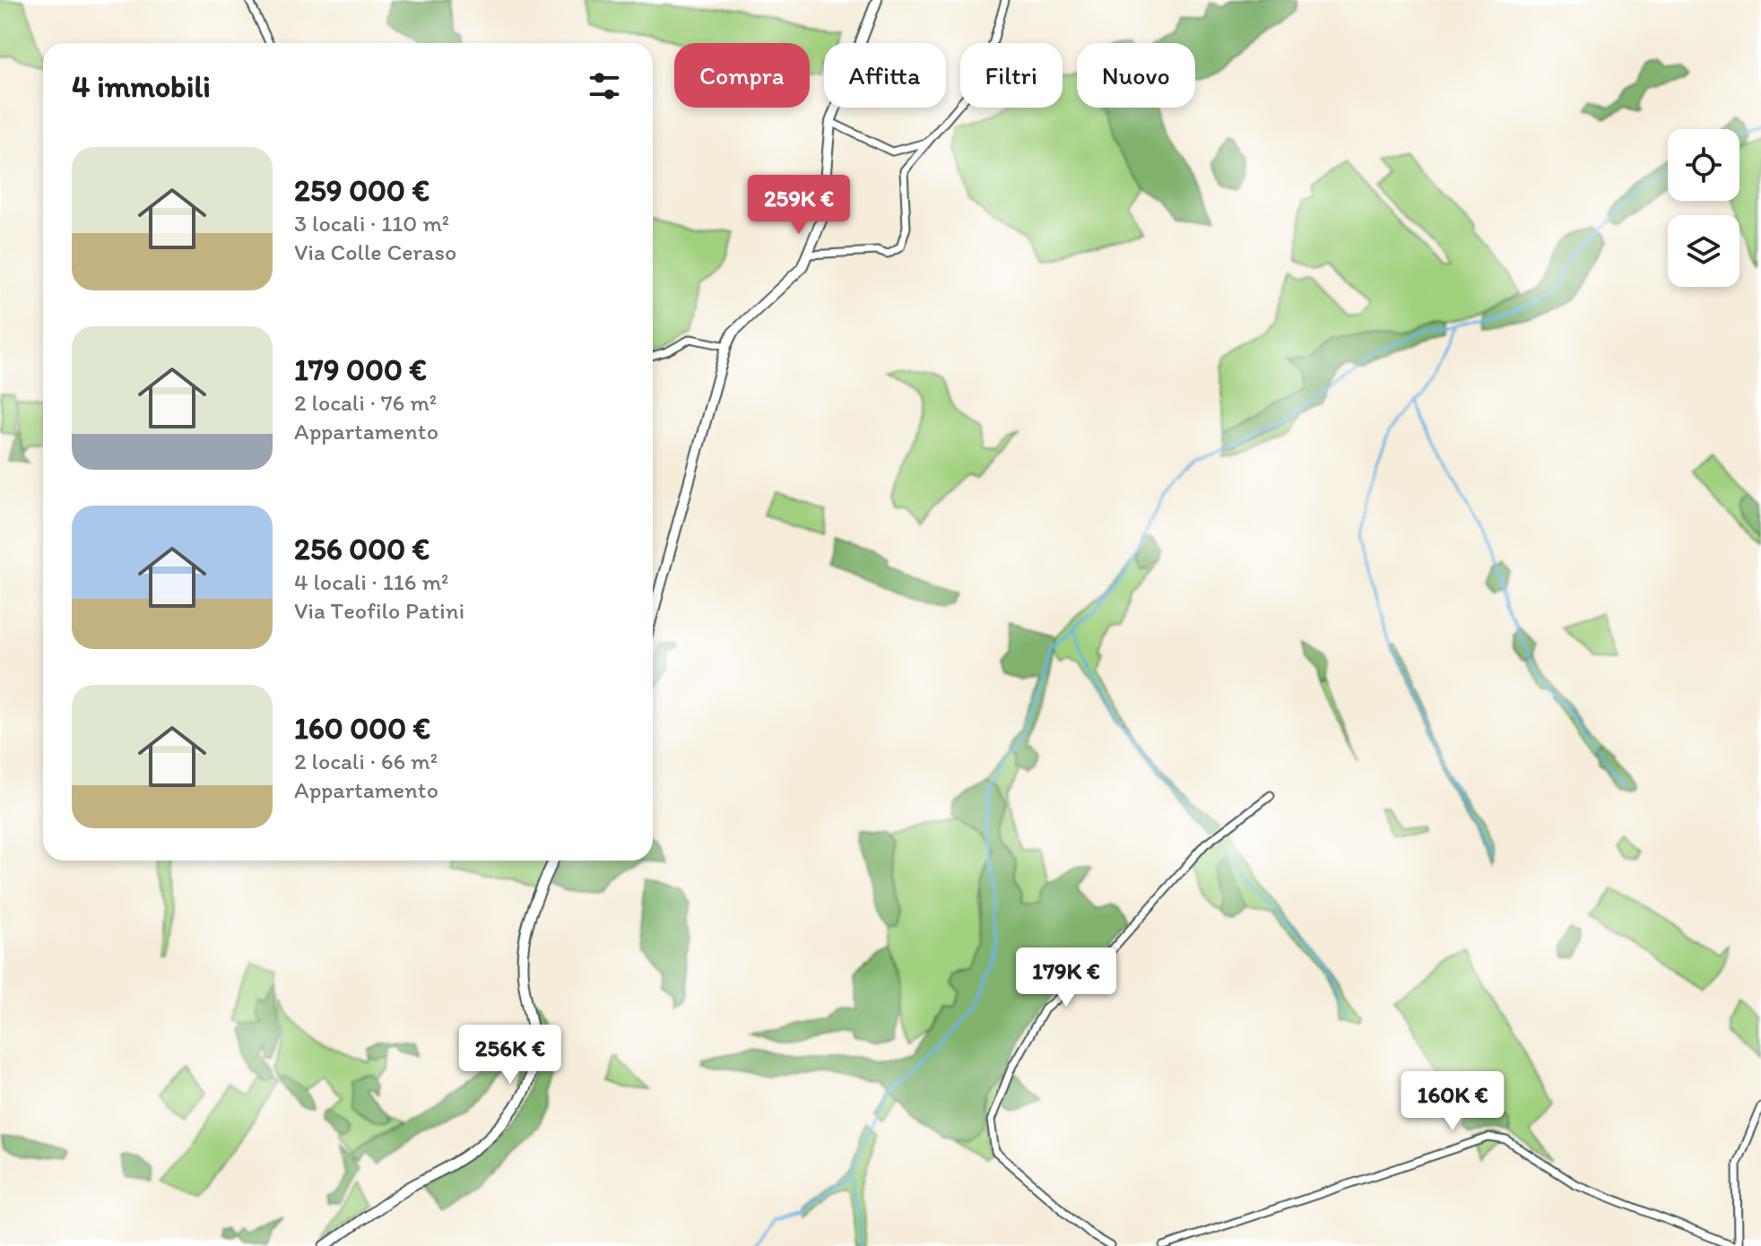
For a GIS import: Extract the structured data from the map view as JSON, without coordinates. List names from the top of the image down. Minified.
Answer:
{"page":{"chip":["Compra","Affitta","Filtri","Nuovo"],"heading":"4 immobili","list":[{"name":"259 000 €","note":"3 locali · 110 m² · Via Colle Ceraso"},{"name":"179 000 €","note":"2 locali · 76 m² · Appartamento"},{"name":"256 000 €","note":"4 locali · 116 m² · Via Teofilo Patini"},{"name":"160 000 €","note":"2 locali · 66 m² · Appartamento"}],"price":["259K €","179K €","256K €","160K €"]}}
